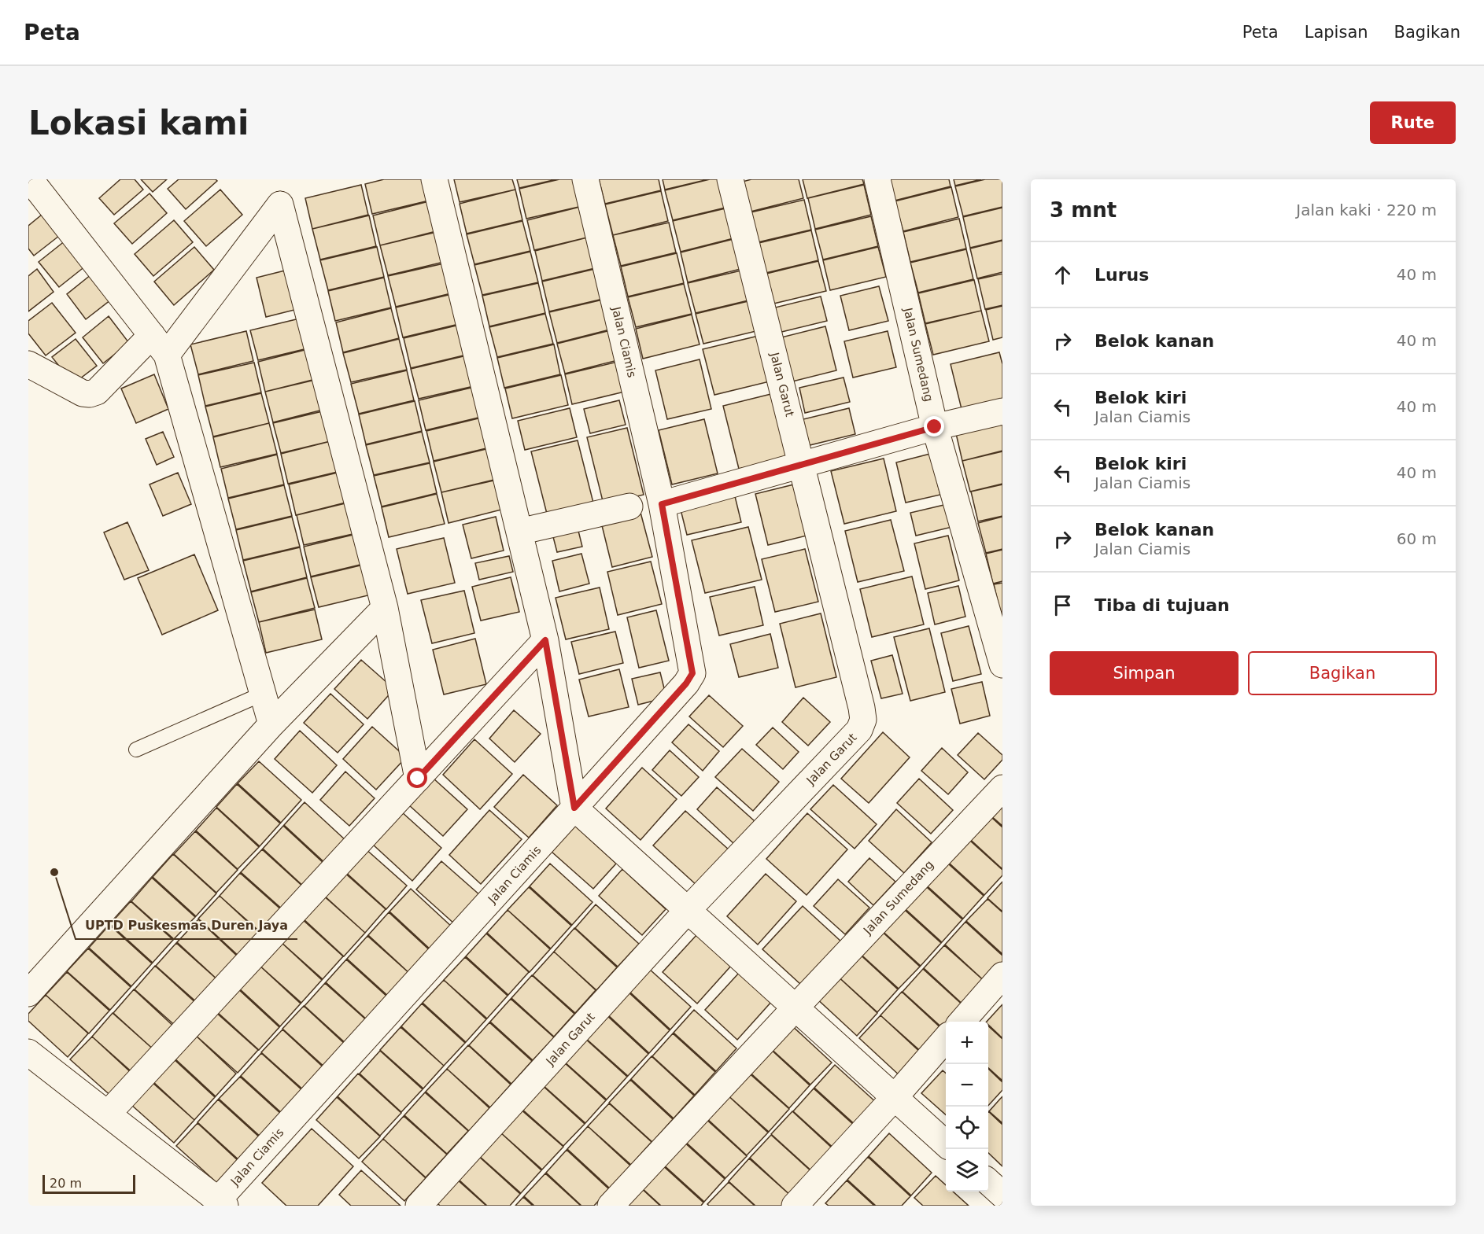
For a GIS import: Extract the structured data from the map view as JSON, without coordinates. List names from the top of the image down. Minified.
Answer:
{"streets":{"street":["Jalan Ciamis","Jalan Sumedang","Jalan Garut"]},"places":["UPTD Puskesmas Duren Jaya"],"scale_bar":"20 m","page":{"header":"Peta","nav":["Peta","Lapisan","Bagikan"],"buttons":["Rute",["Simpan","Bagikan"]],"title":"Lokasi kami","heading":["3 mnt","Jalan kaki · 220 m"],"list":[["Lurus","40 m"],["Belok kanan","40 m"],["Belok kiri","Jalan Ciamis","40 m"],["Belok kiri","Jalan Ciamis","40 m"],["Belok kanan","Jalan Ciamis","60 m"],"Tiba di tujuan"],"map_buttons":["+","−"],"scale":"20 m"}}
